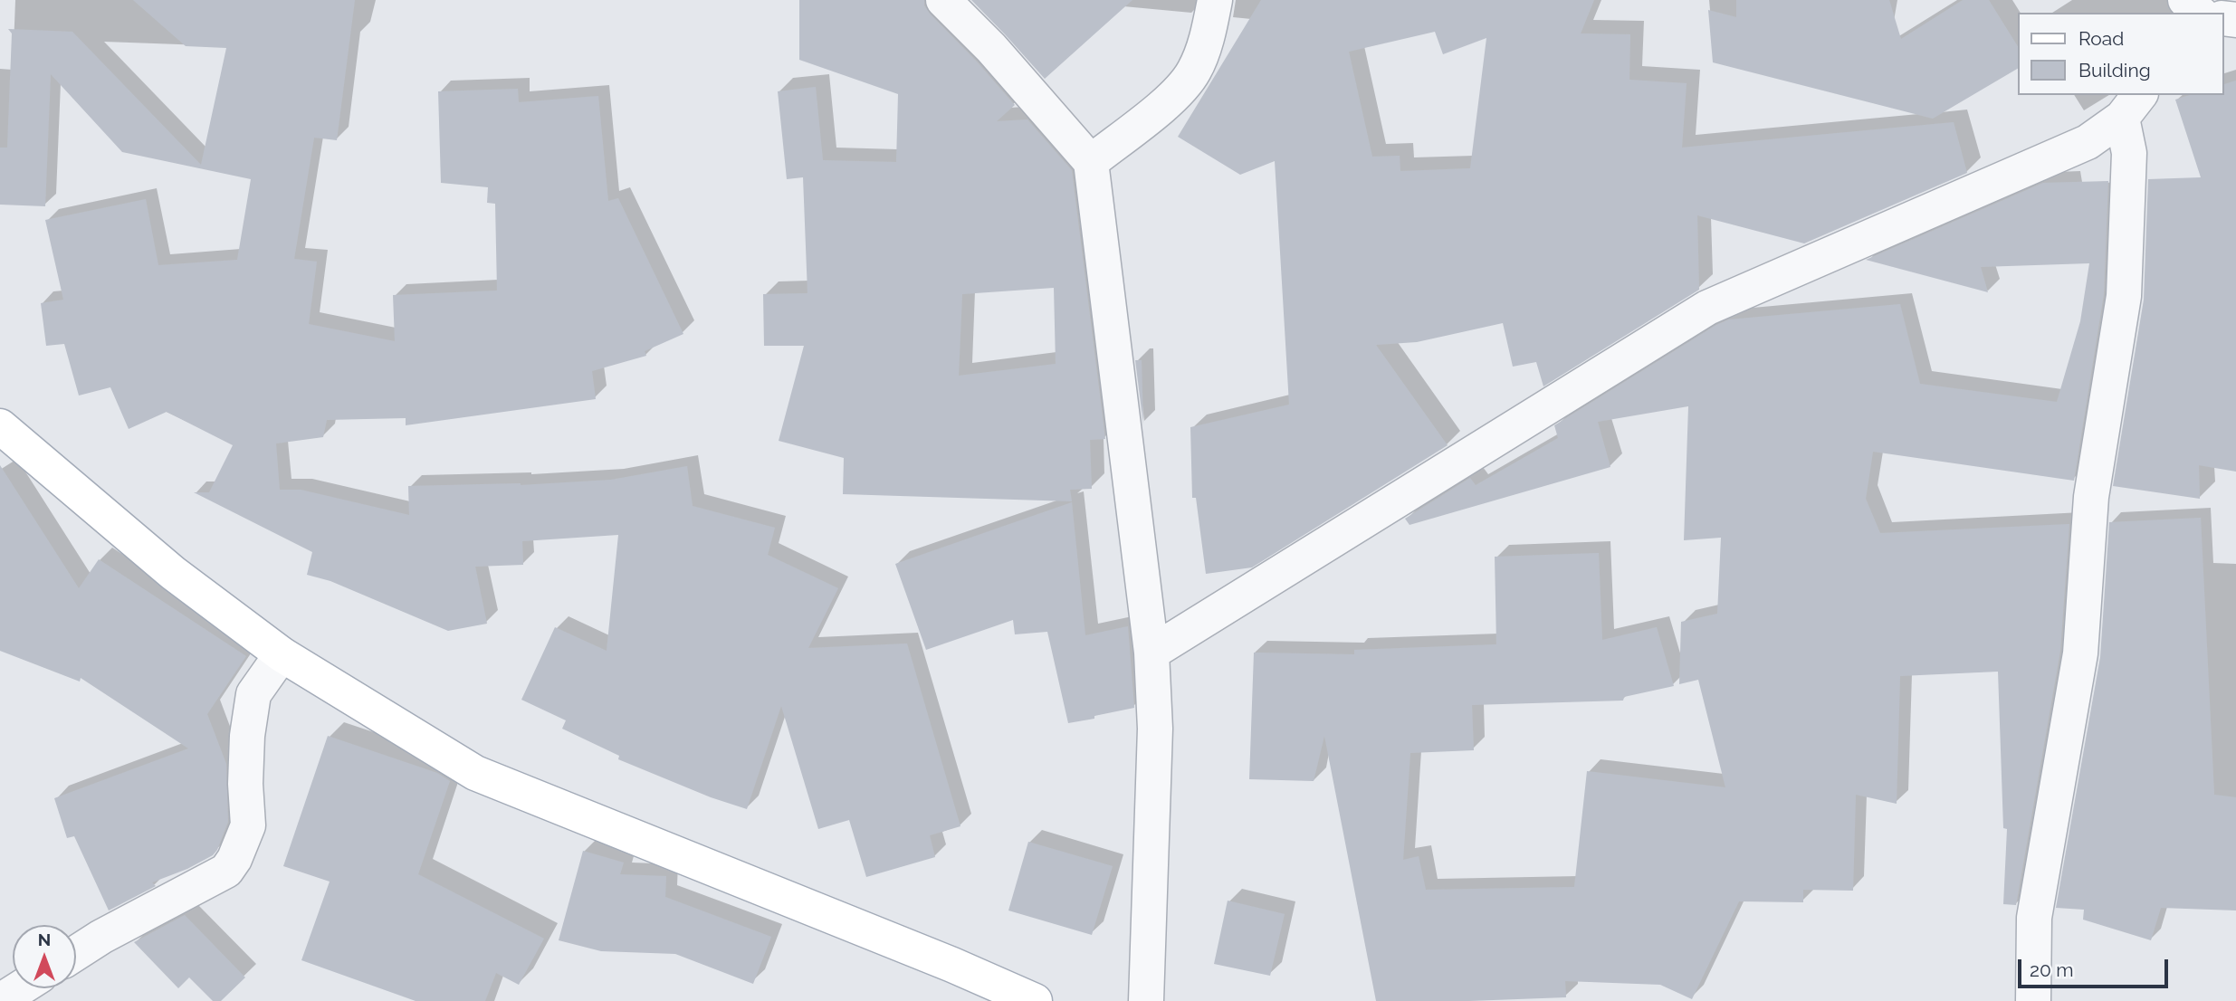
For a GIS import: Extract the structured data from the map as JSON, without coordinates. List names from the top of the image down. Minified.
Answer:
{"legend":["Road","Building"],"scale_bar":"20 m","north":"top"}
